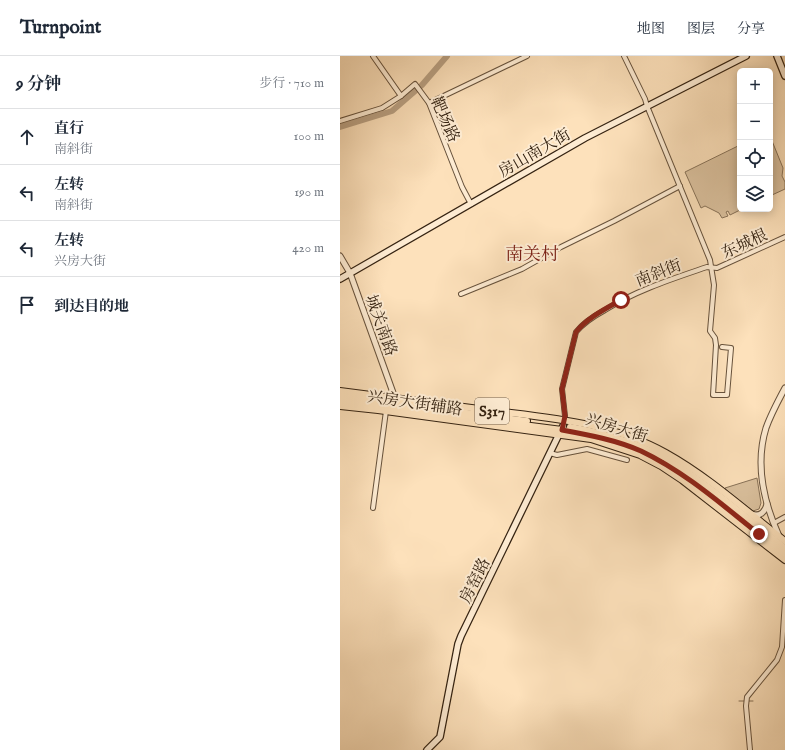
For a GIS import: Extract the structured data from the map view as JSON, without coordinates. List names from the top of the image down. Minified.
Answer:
{"streets":{"main road":["房山南大街","兴房大街辅路","S317","兴房大街","房窑路"],"street":["靶场路","东城根","南斜街","城关南路"]},"crossings":[["靶场路","房山南大街"],["房山南大街","城关南路"],["东城根","南斜街"],["南斜街","兴房大街辅路"],["南斜街","兴房大街"],["南斜街","房窑路"],["城关南路","兴房大街"],["兴房大街辅路","兴房大街"],["兴房大街辅路","房窑路"],["兴房大街","房窑路"]],"districts":["南关村"],"page":{"header":"Turnpoint","nav":["地图","图层","分享"],"heading":["9 分钟","步行 · 710 m"],"map_buttons":["+","−"],"list":[["直行","南斜街","100 m"],["左转","南斜街","190 m"],["左转","兴房大街","420 m"],"到达目的地"]}}
